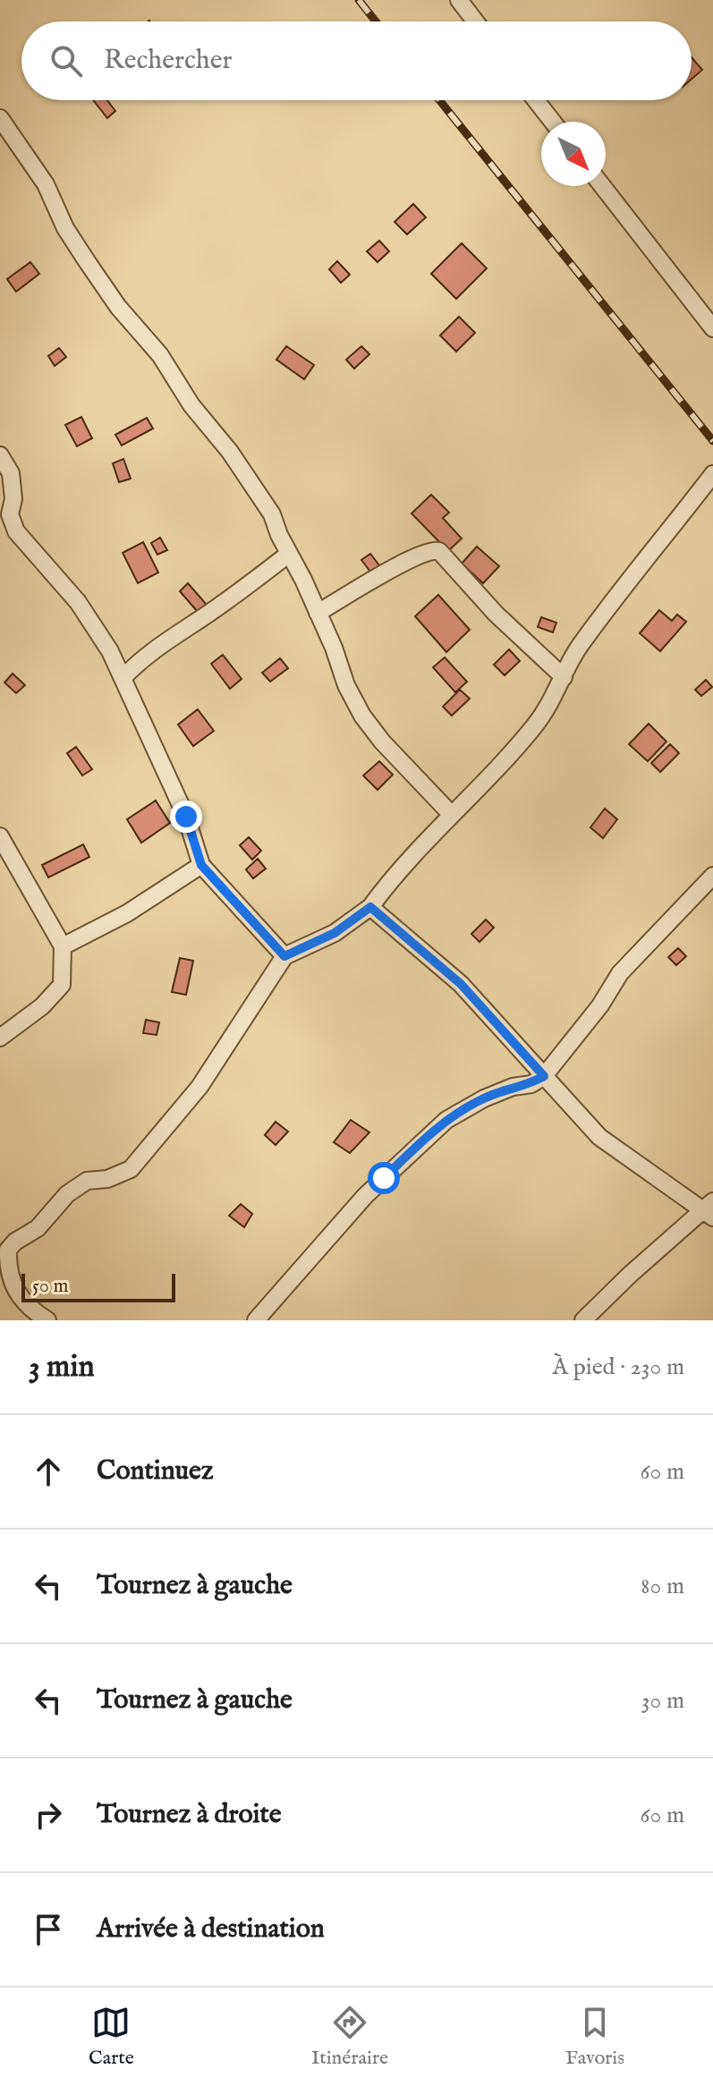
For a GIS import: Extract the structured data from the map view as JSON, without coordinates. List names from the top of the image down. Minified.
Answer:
{"scale_bar":"50 m","north":"bottom right","page":{"search":"Rechercher","scale":"50 m","heading":["3 min","À pied · 230 m"],"list":[["Continuez","60 m"],["Tournez à gauche","80 m"],["Tournez à gauche","30 m"],["Tournez à droite","60 m"],"Arrivée à destination"],"nav":["Carte","Itinéraire","Favoris"]}}
